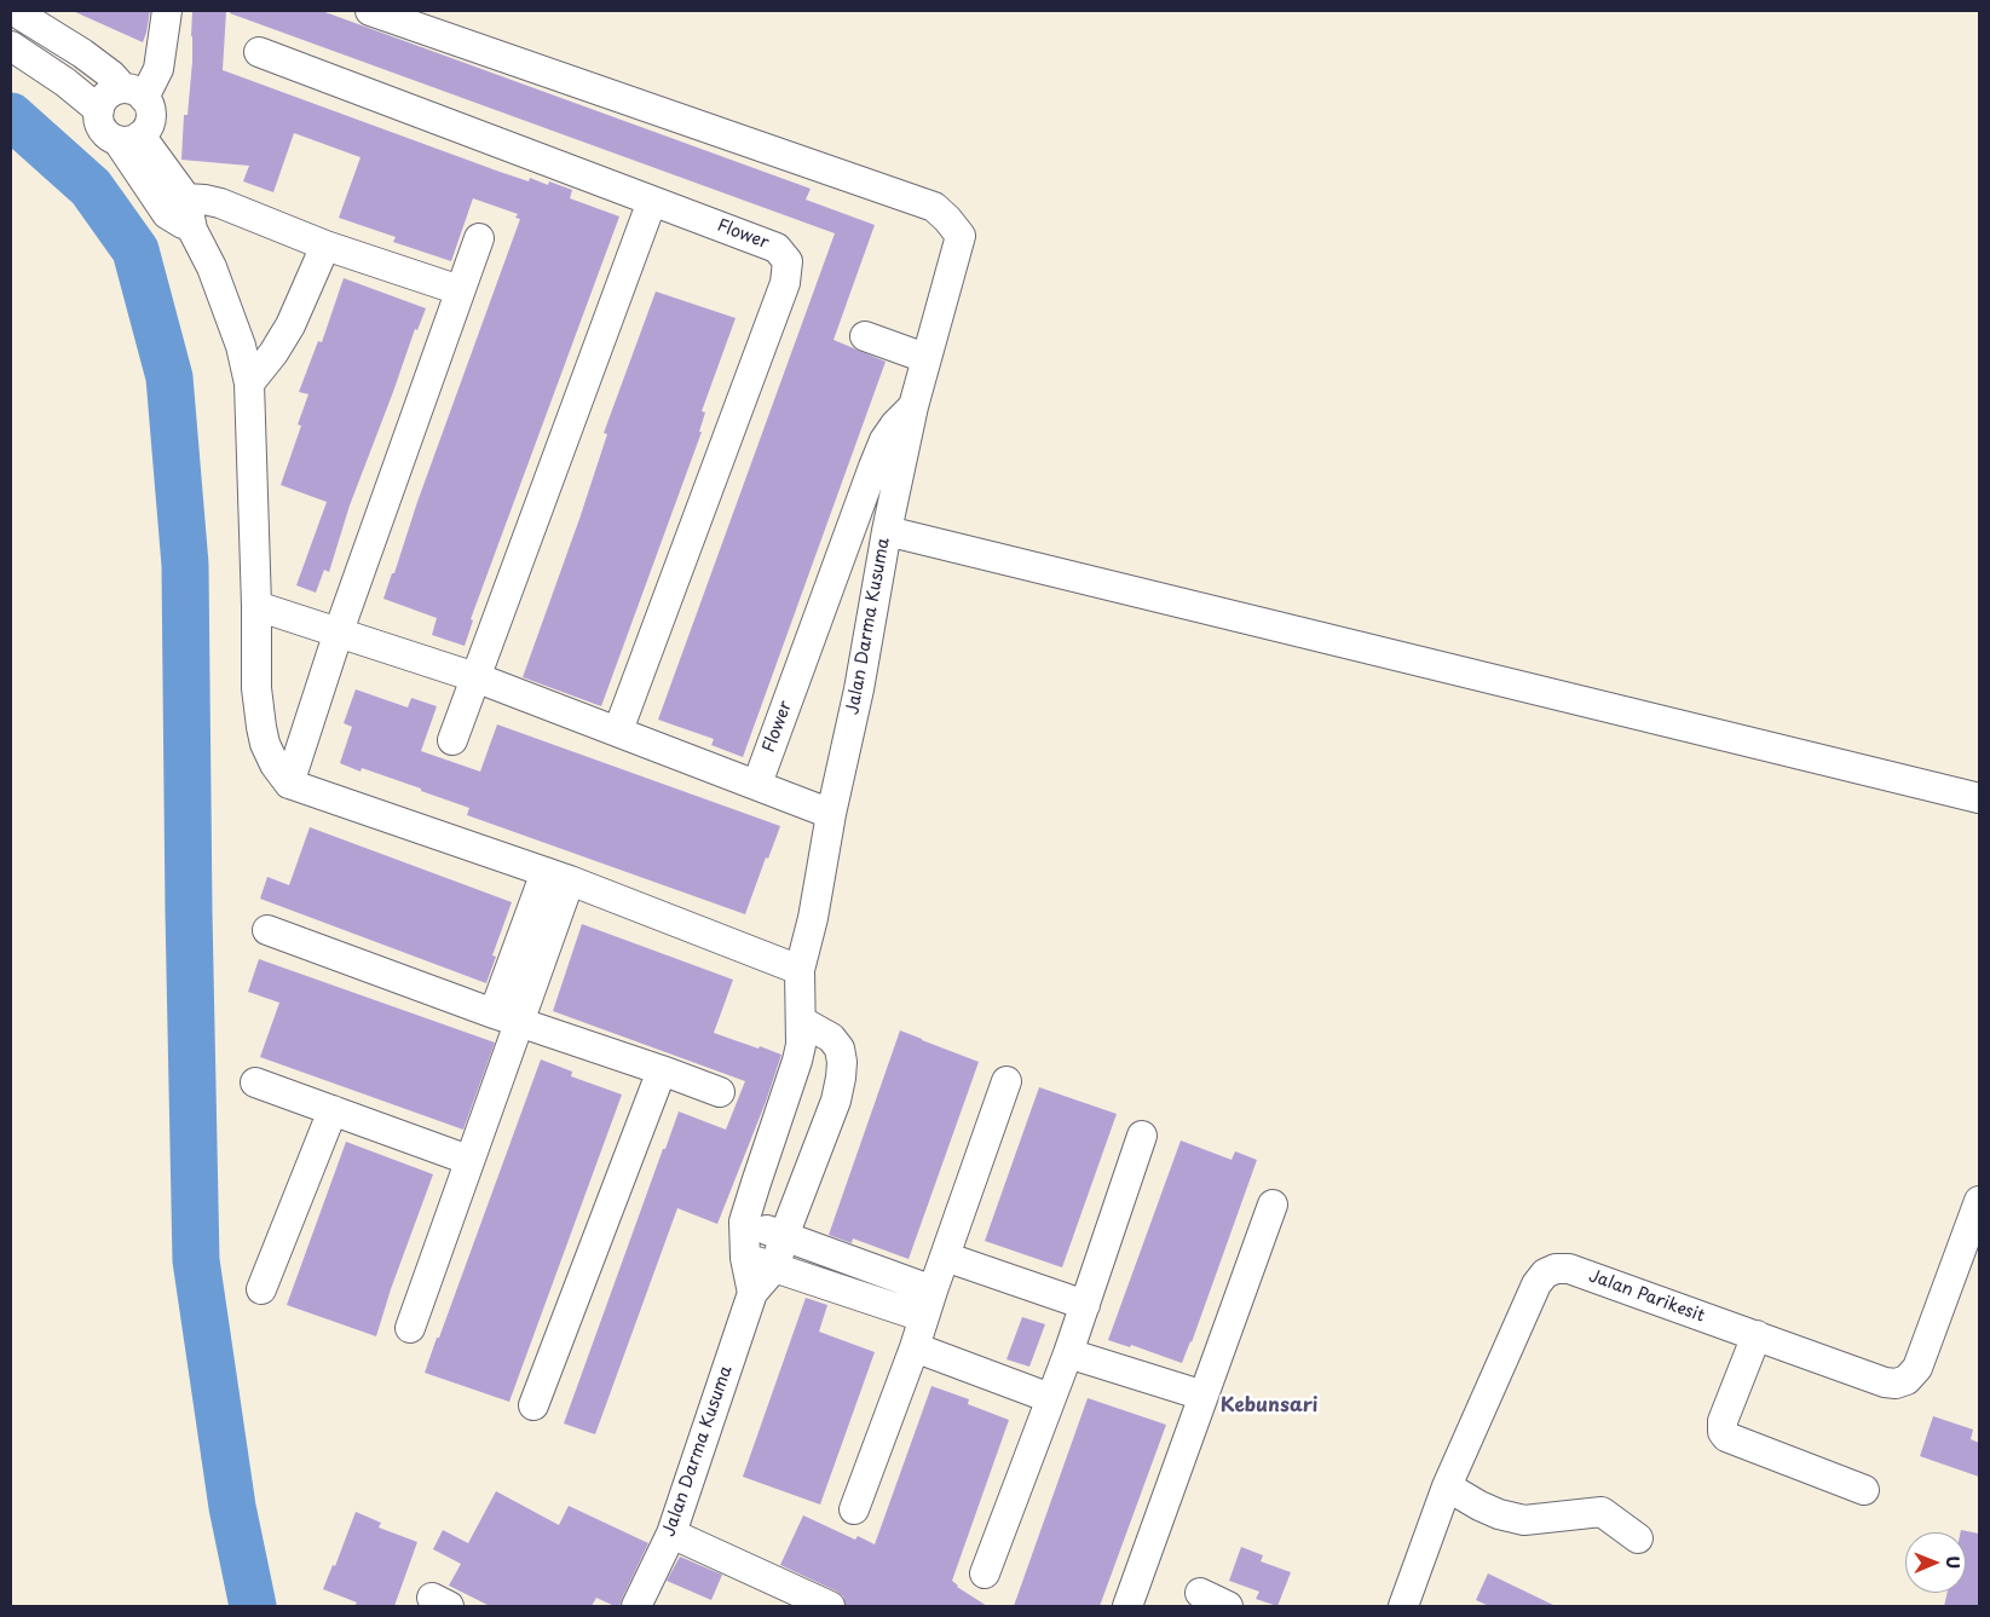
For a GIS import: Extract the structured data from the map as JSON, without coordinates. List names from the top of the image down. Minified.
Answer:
{"streets":{"street":["Flower","Jalan Darma Kusuma","Jalan Parikesit"]},"crossings":[["Flower","Jalan Darma Kusuma"]],"districts":["Kebunsari"],"north":"right"}
